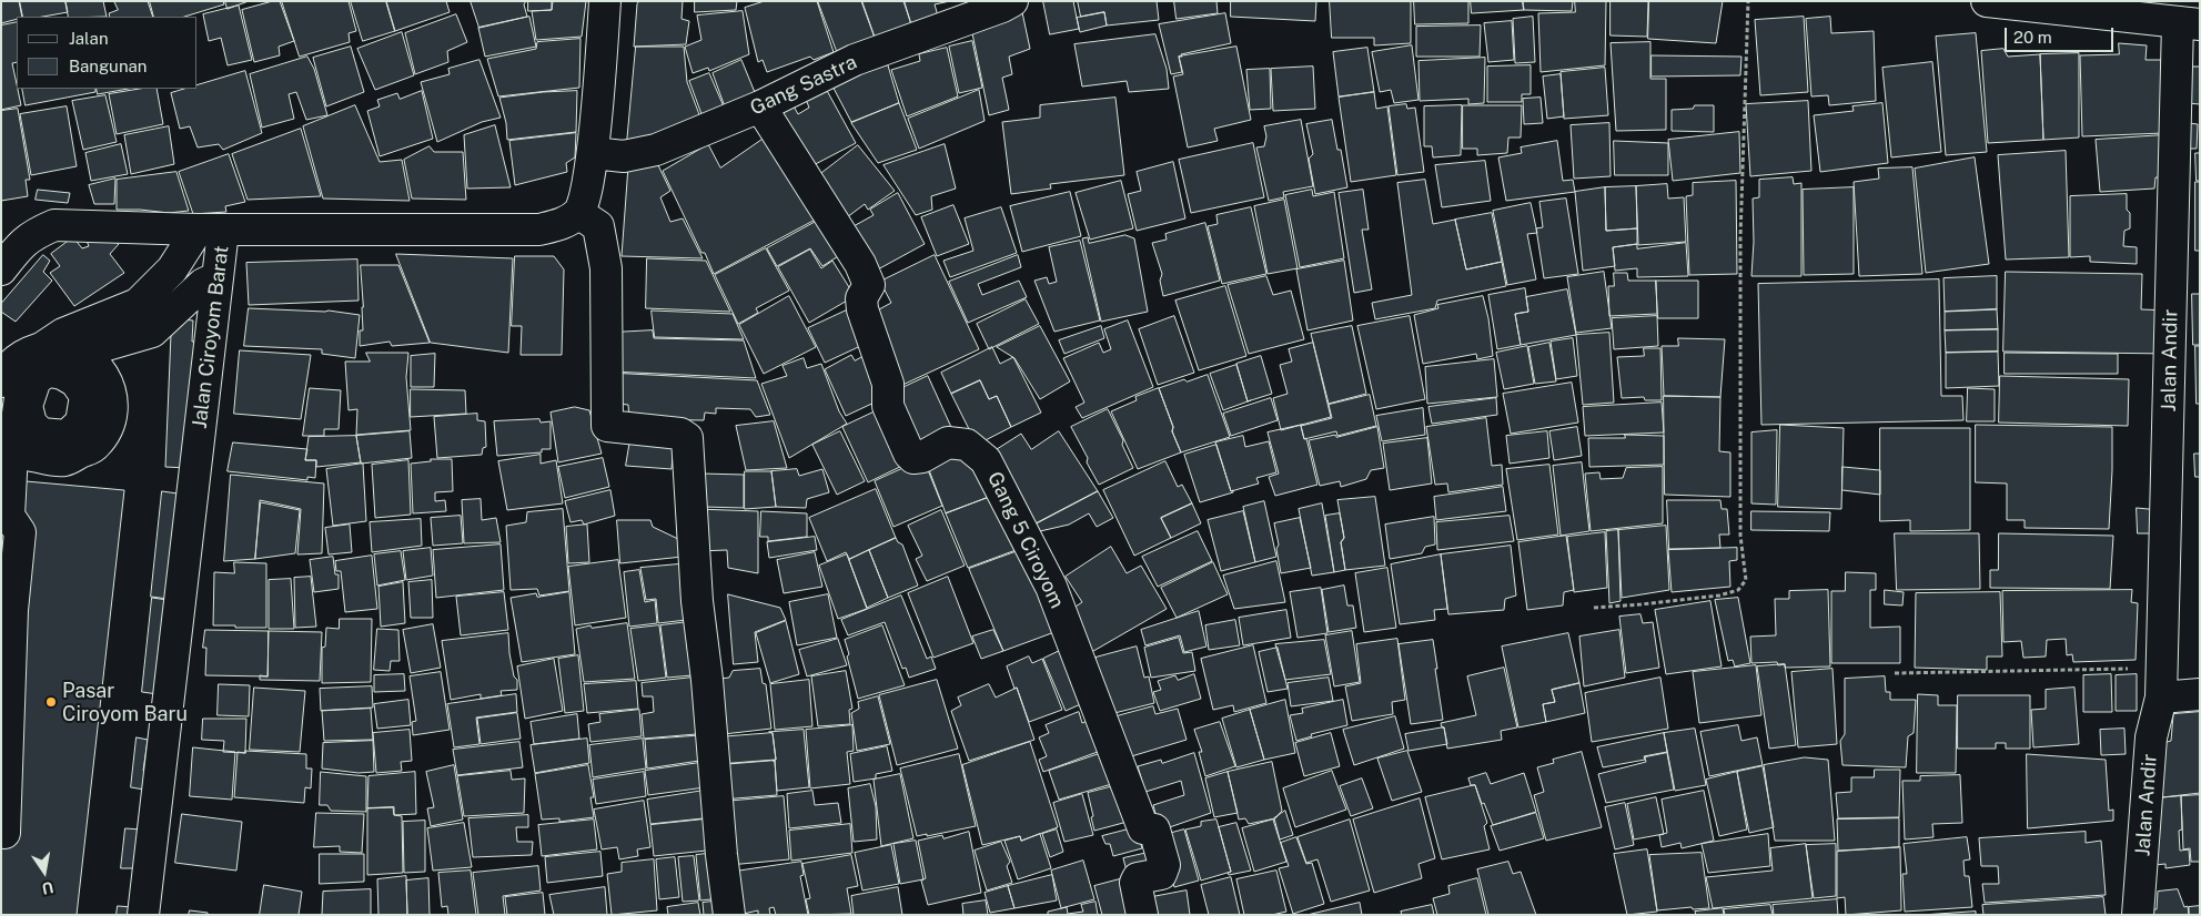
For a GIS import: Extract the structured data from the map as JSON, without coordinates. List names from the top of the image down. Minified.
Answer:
{"streets":{"street":["Gang Sastra","Jalan Ciroyom Barat","Jalan Andir","Gang 5 Ciroyom"]},"crossings":[["Gang Sastra","Gang 5 Ciroyom"]],"places":["Pasar Ciroyom Baru"],"legend":["Jalan","Bangunan"],"scale_bar":"20 m","north":"bottom"}
